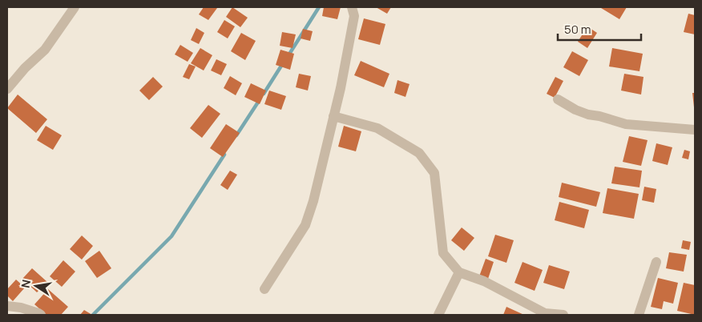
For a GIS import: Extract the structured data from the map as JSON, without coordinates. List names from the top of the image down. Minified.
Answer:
{"scale_bar":"50 m","north":"left"}
